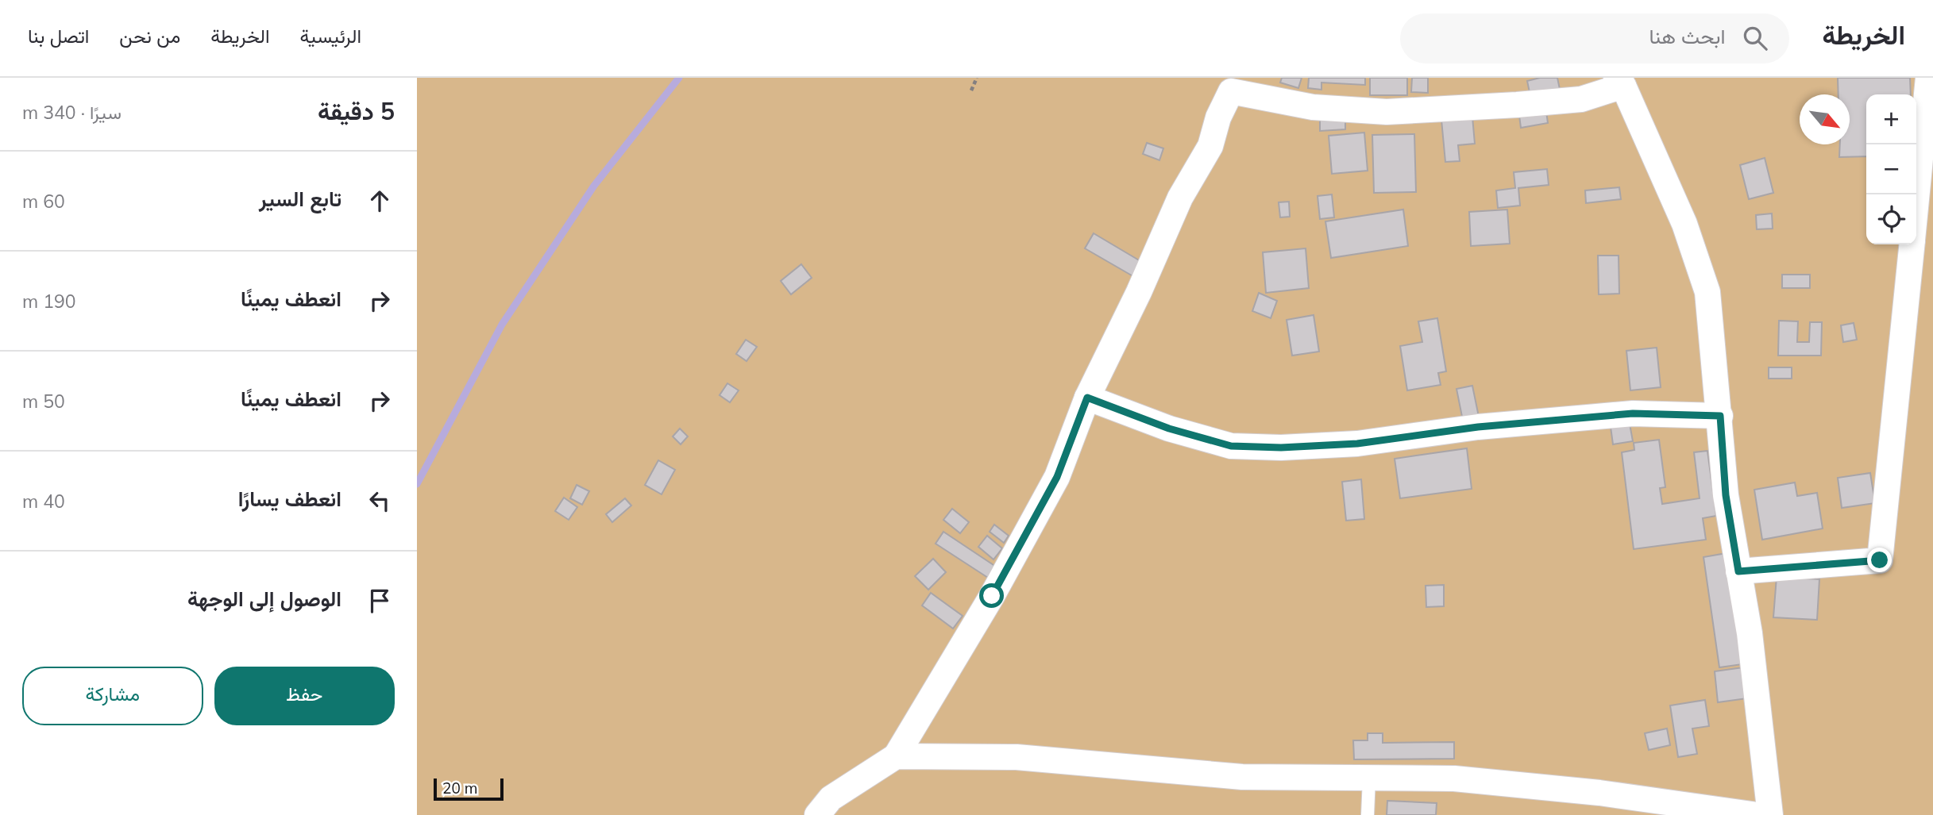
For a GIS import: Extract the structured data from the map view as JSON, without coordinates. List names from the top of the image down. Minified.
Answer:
{"scale_bar":"20 m","north":"bottom right","page":{"header":"الخريطة","search":"ابحث هنا","nav":["الرئيسية","الخريطة","من نحن","اتصل بنا"],"heading":["5 دقيقة","سيرًا · 340 m"],"map_buttons":["+","−"],"list":[["تابع السير","60 m"],["انعطف يمينًا","190 m"],["انعطف يمينًا","50 m"],["انعطف يسارًا","40 m"],"الوصول إلى الوجهة"],"buttons":["حفظ","مشاركة"],"scale":"20 m"}}
